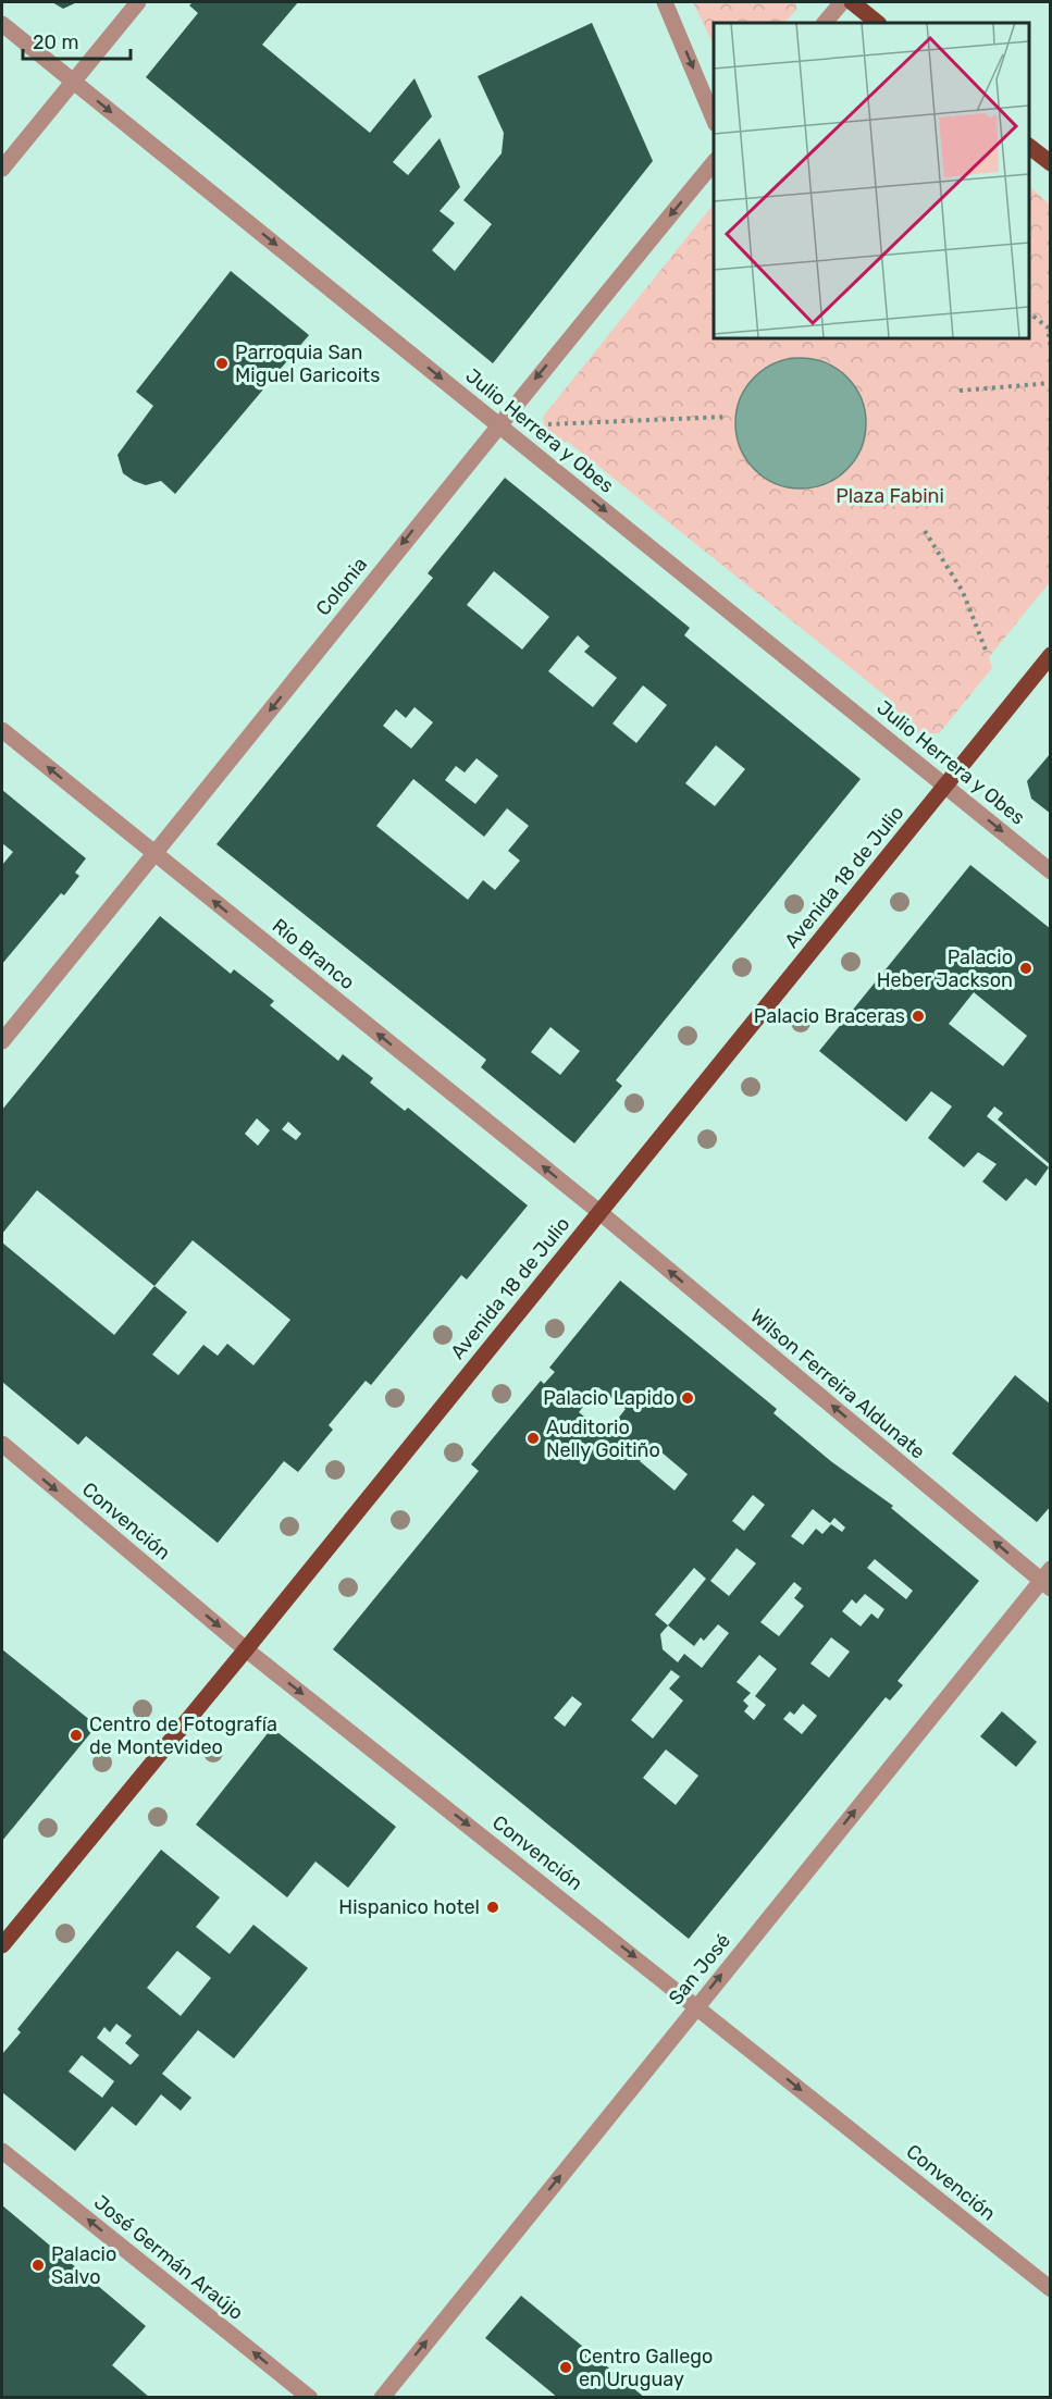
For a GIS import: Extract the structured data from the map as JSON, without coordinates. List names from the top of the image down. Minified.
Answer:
{"streets":{"main road":["Avenida 18 de Julio"],"street":["Julio Herrera y Obes","Colonia","Río Branco","Wilson Ferreira Aldunate","Convención","San José","José Germán Araújo"]},"crossings":[["Julio Herrera y Obes","Colonia"],["Julio Herrera y Obes","Avenida 18 de Julio"],["Colonia","Río Branco"],["Avenida 18 de Julio","Río Branco"],["Avenida 18 de Julio","Wilson Ferreira Aldunate"],["Avenida 18 de Julio","Convención"],["Río Branco","Wilson Ferreira Aldunate"],["Wilson Ferreira Aldunate","San José"],["Convención","San José"]],"one_way":["Julio Herrera y Obes","Colonia","Río Branco","Wilson Ferreira Aldunate","Convención","San José","José Germán Araújo"],"parks":["Plaza Fabini"],"places":["Parroquia San Miguel Garicoits","Palacio Heber Jackson","Palacio Braceras","Palacio Lapido","Auditorio Nelly Goitiño","Centro de Fotografía de Montevideo","Hispanico hotel","Palacio Salvo","Centro Gallego en Uruguay"],"scale_bar":"20 m"}
